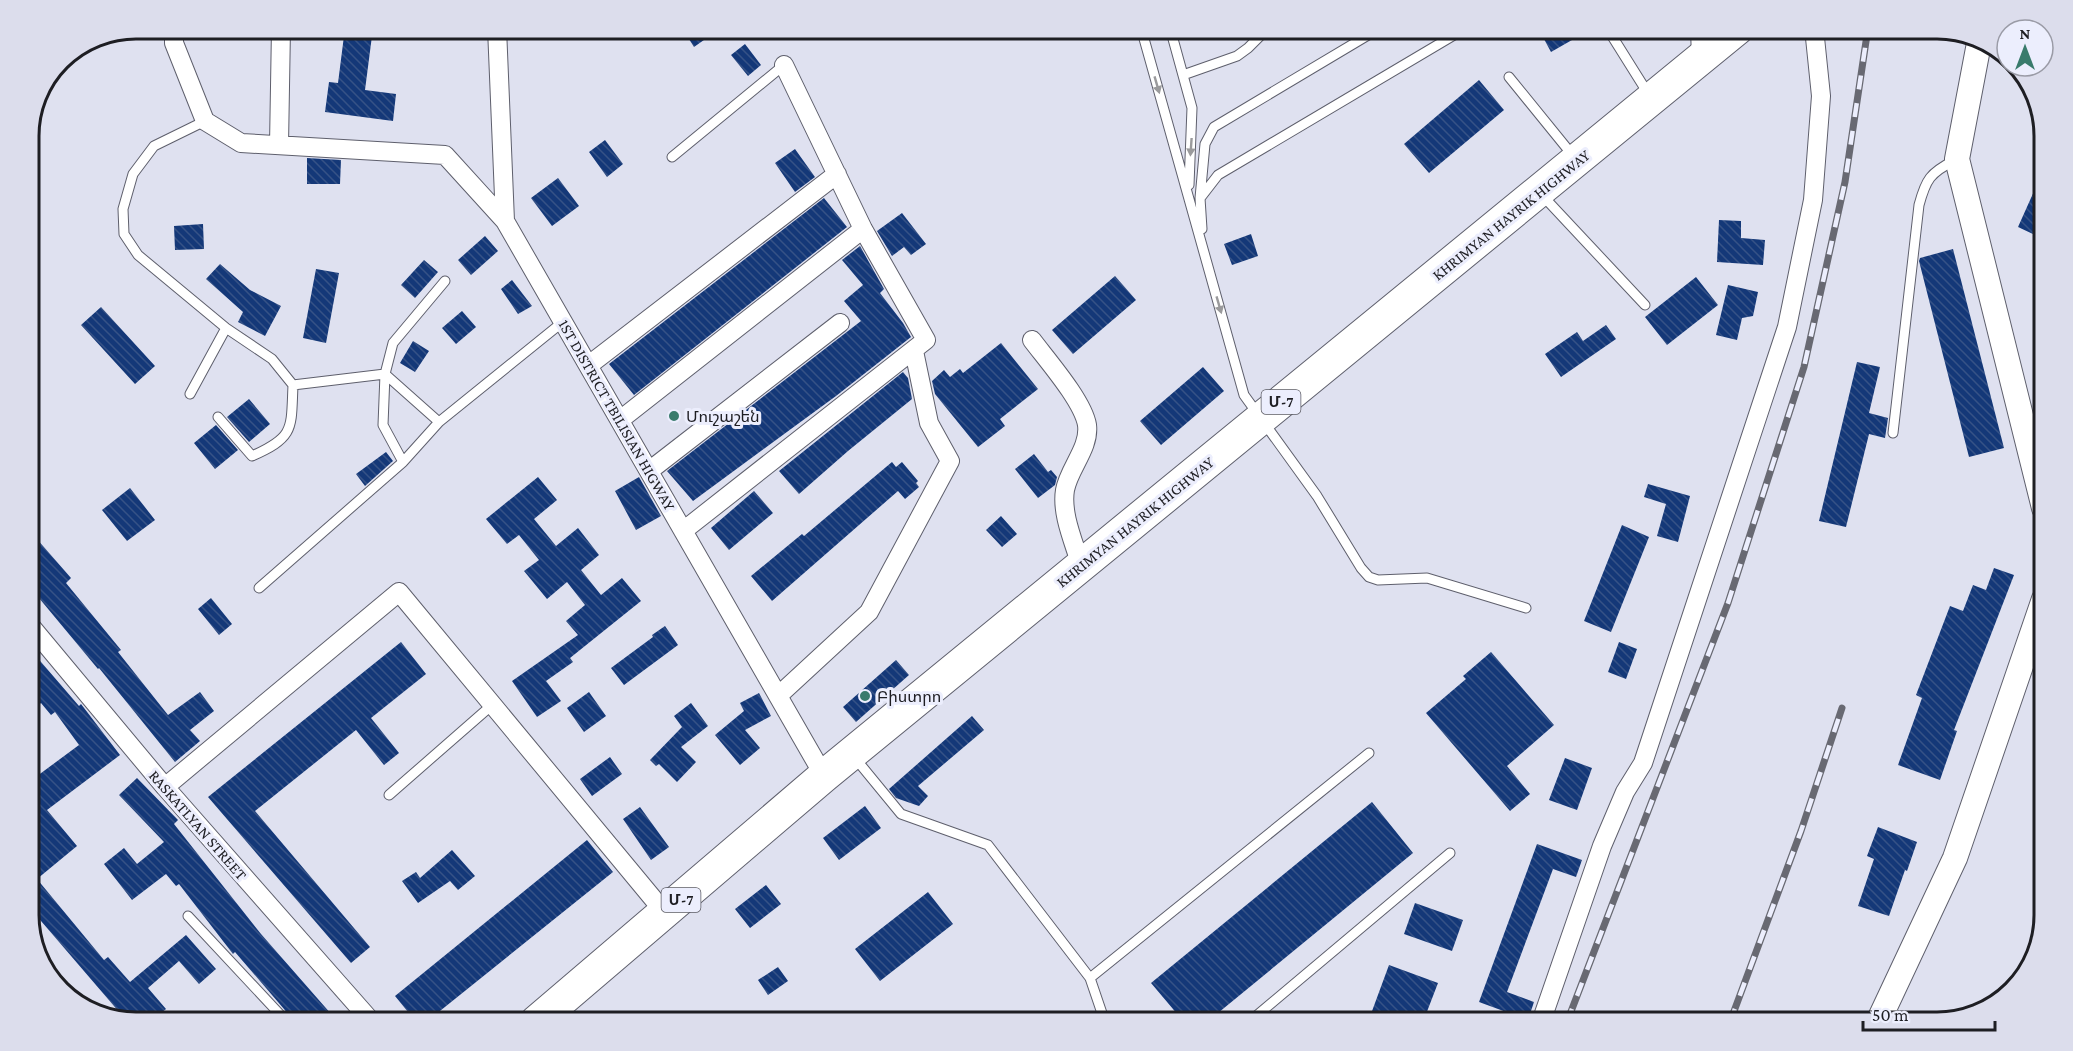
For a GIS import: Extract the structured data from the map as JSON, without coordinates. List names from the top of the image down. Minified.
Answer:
{"streets":{"highway":["KHRIMYAN HAYRIK HIGHWAY","Մ-7"],"street":["1ST DISTRICT TBILISIAN HIGWAY","RASKATLYAN STREET"]},"crossings":[["KHRIMYAN HAYRIK HIGHWAY","1ST DISTRICT TBILISIAN HIGWAY"]],"places":["Մուշաշեն","Բիստրո"],"scale_bar":"50 m","north":"top"}
